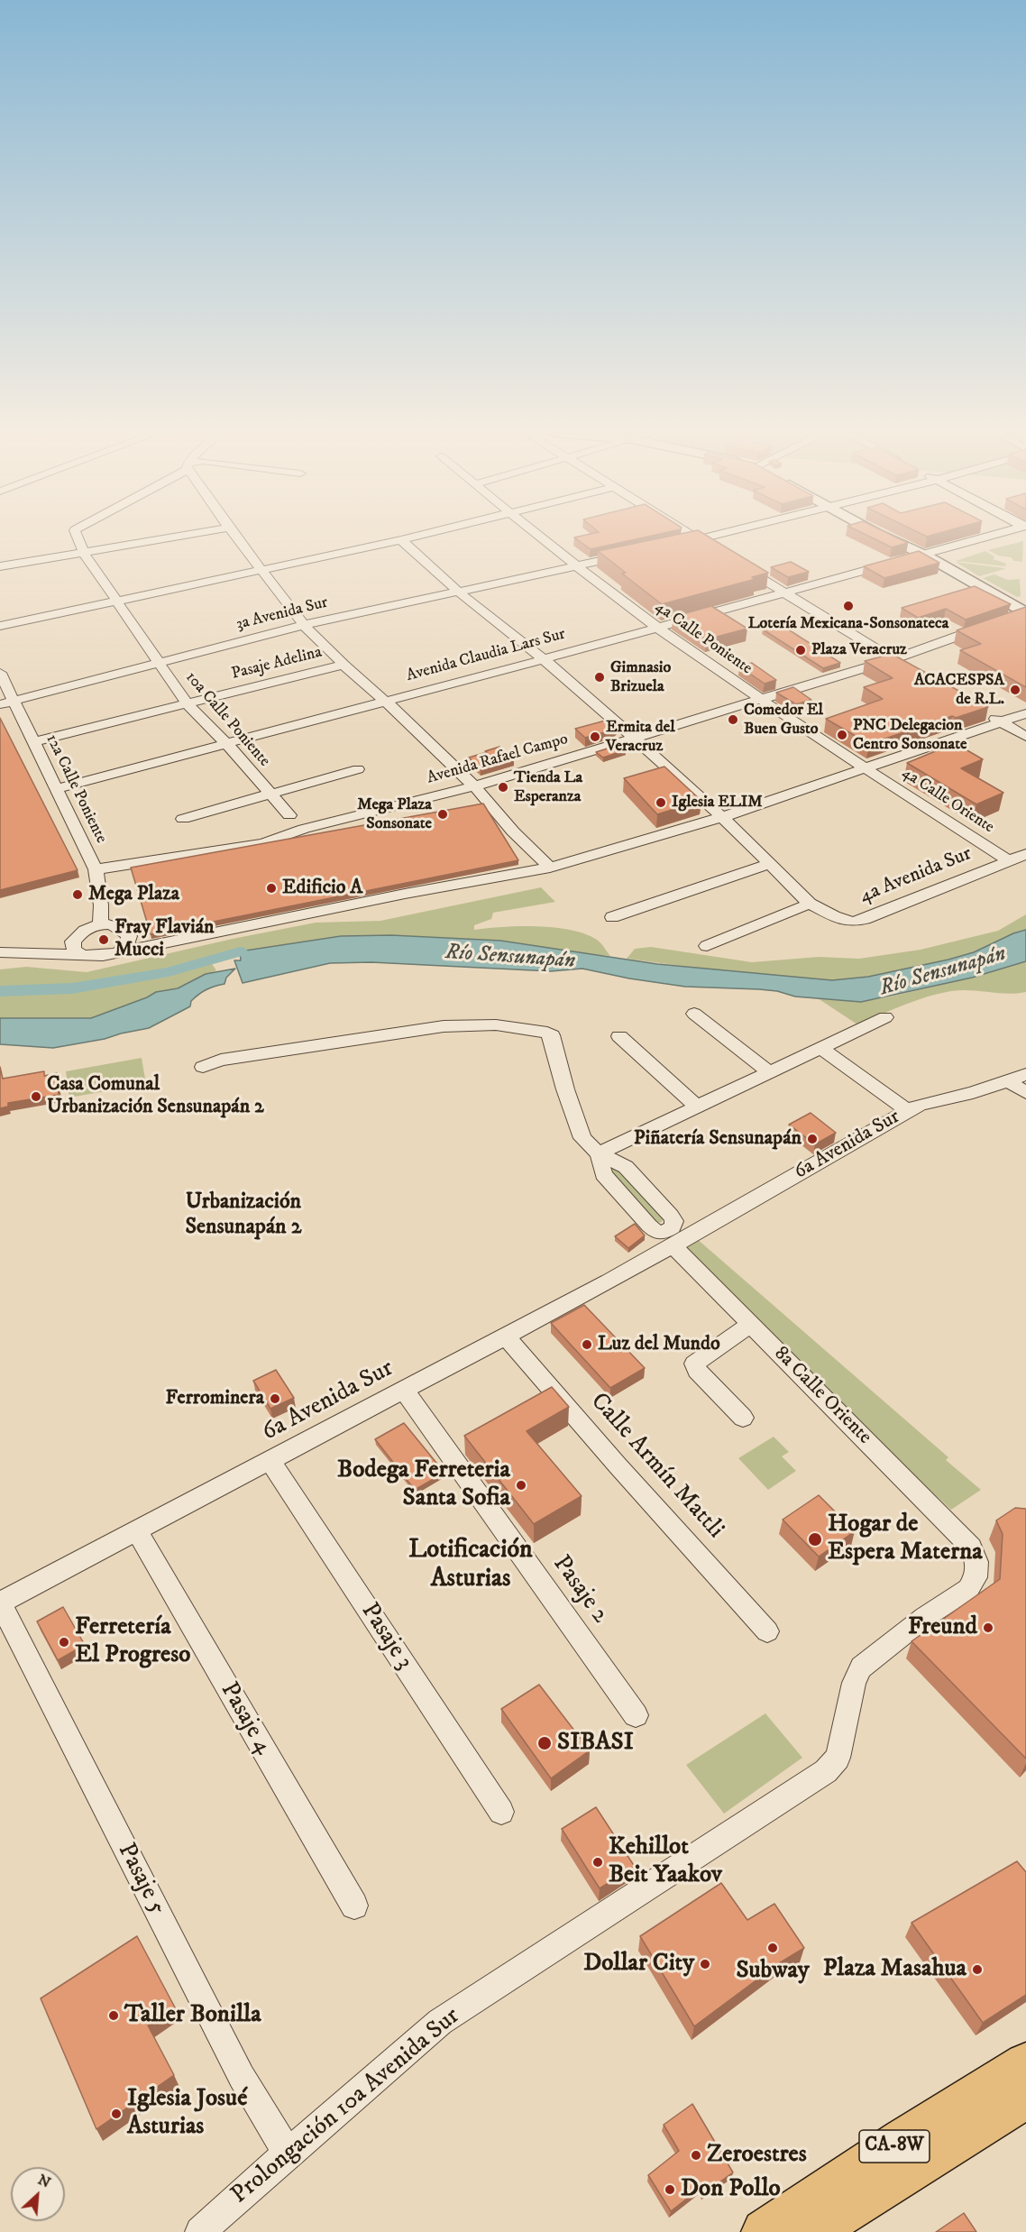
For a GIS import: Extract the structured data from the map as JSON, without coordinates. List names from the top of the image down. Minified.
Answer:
{"streets":{"main road":["CA-8W"],"street":["3a Avenida Sur","4a Calle Poniente","Avenida Claudia Lars Sur","Pasaje Adelina","10a Calle Poniente","Avenida Rafael Campo","12a Calle Poniente","4a Calle Oriente","4a Avenida Sur","6a Avenida Sur","8a Calle Oriente","Calle Armín Mattli","Pasaje 2","Pasaje 3","Pasaje 4","Pasaje 5","Prolongación 10a Avenida Sur"]},"crossings":[["3a Avenida Sur","4a Calle Poniente"],["3a Avenida Sur","10a Calle Poniente"],["3a Avenida Sur","12a Calle Poniente"],["4a Calle Poniente","Avenida Claudia Lars Sur"],["4a Calle Poniente","Avenida Rafael Campo"],["4a Calle Poniente","4a Calle Oriente"],["Avenida Claudia Lars Sur","10a Calle Poniente"],["Avenida Claudia Lars Sur","12a Calle Poniente"],["Pasaje Adelina","10a Calle Poniente"],["Pasaje Adelina","12a Calle Poniente"],["Avenida Rafael Campo","12a Calle Poniente"],["Avenida Rafael Campo","4a Calle Oriente"],["4a Calle Oriente","4a Avenida Sur"],["6a Avenida Sur","8a Calle Oriente"],["6a Avenida Sur","Calle Armín Mattli"],["6a Avenida Sur","Pasaje 2"],["6a Avenida Sur","Pasaje 3"],["6a Avenida Sur","Pasaje 4"],["6a Avenida Sur","Pasaje 5"],["8a Calle Oriente","Prolongación 10a Avenida Sur"],["Pasaje 5","Prolongación 10a Avenida Sur"]],"districts":["Urbanización Sensunapán 2","Lotificación Asturias"],"water":["Río Sensunapán"],"places":["Lotería Mexicana-Sonsonateca","Plaza Veracruz","Gimnasio Brizuela","ACACESPSA de R.L.","Comedor El Buen Gusto","PNC Delegacion Centro Sonsonate","Ermita del Veracruz","Tienda La Esperanza","Iglesia ELIM","Mega Plaza Sonsonate","Edificio A","Mega Plaza","Fray Flavián Mucci","Casa Comunal Urbanización Sensunapán 2","Piñatería Sensunapán","Luz del Mundo","Ferrominera","Bodega Ferreteria Santa Sofia","Hogar de Espera Materna","Freund","Ferretería El Progreso","SIBASI","Kehillot Beit Yaakov","Subway","Dollar City","Plaza Masahua","Taller Bonilla","Iglesia Josué Asturias","Zeroestres","Don Pollo"],"north":"top right"}
